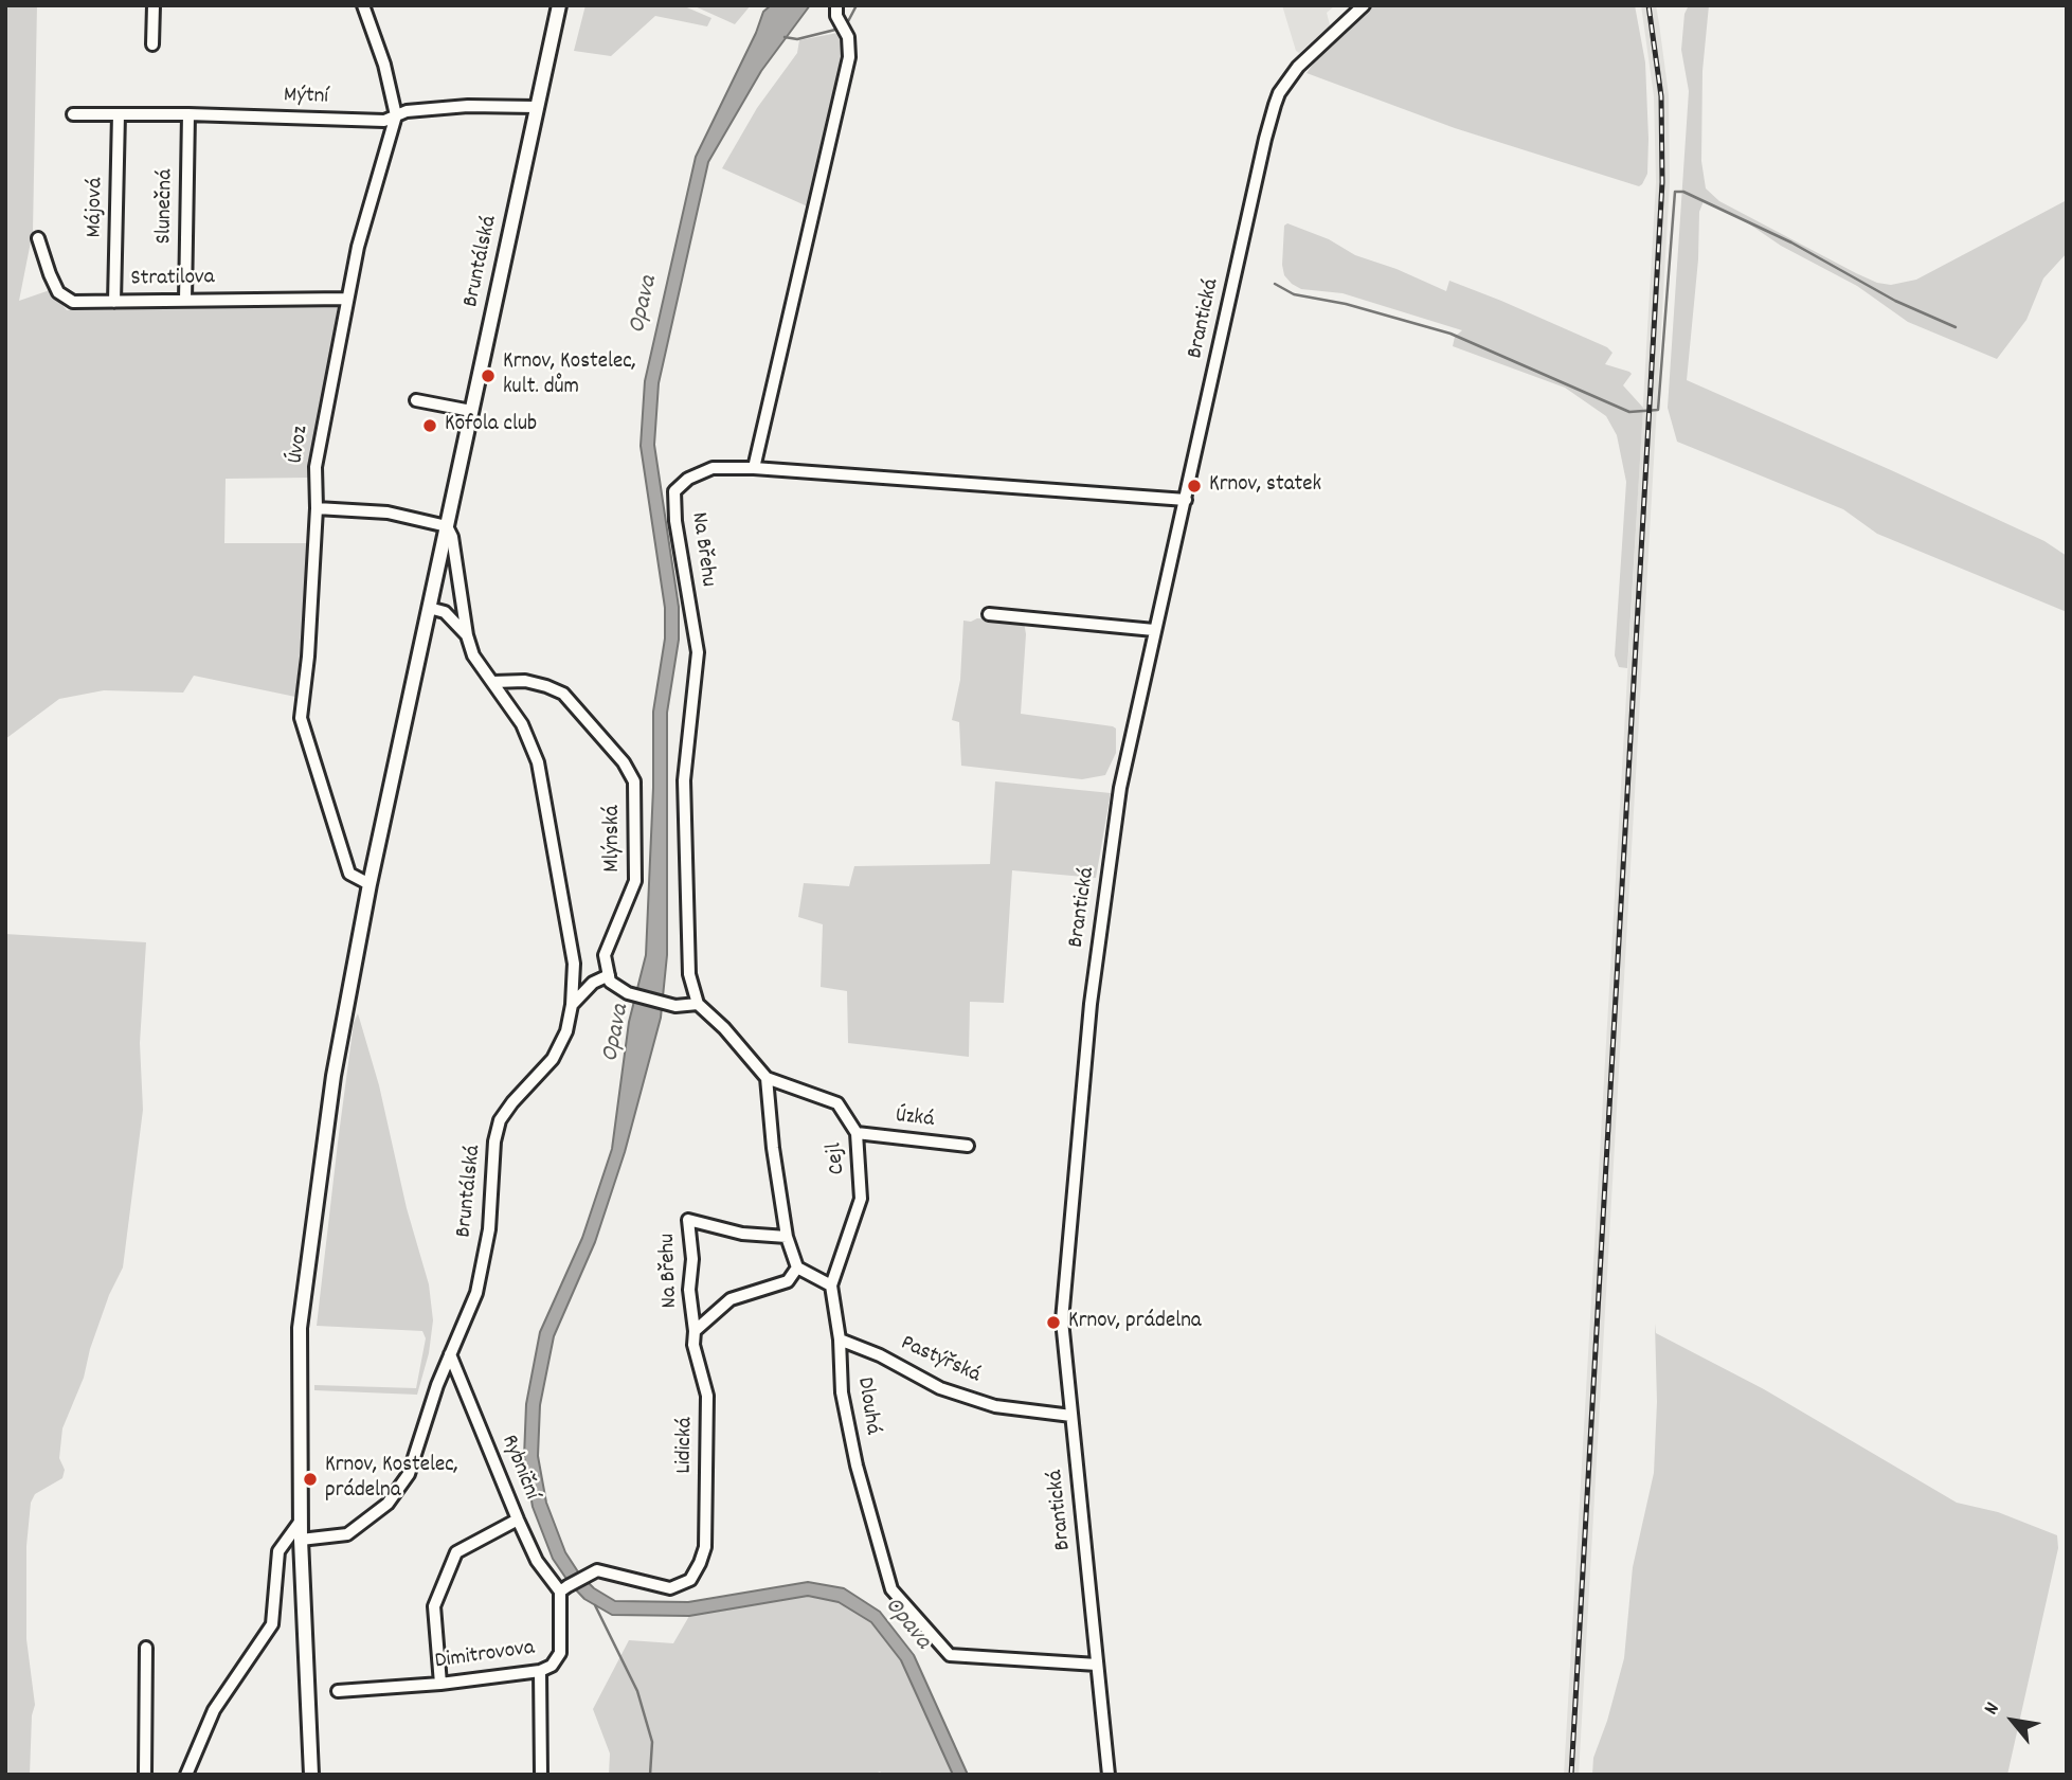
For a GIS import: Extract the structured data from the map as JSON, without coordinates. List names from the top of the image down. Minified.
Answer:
{"streets":{"main road":["Bruntálská"],"street":["Mýtní","Slunečná","Májová","Stratilova","Brantická","Úvoz","Na Břehu","Mlýnská","Úzká","Cejl","Pastýřská","Dlouhá","Lidická","Rybniční","Dimitrovova"]},"crossings":[["Mýtní","Slunečná"],["Mýtní","Májová"],["Mýtní","Bruntálská"],["Mýtní","Úvoz"],["Slunečná","Stratilova"],["Májová","Stratilova"],["Bruntálská","Úvoz"],["Bruntálská","Mlýnská"],["Bruntálská","Rybniční"],["Stratilova","Úvoz"],["Brantická","Pastýřská"],["Brantická","Dlouhá"],["Na Břehu","Lidická"],["Úzká","Cejl"],["Cejl","Dlouhá"],["Pastýřská","Dlouhá"],["Lidická","Rybniční"],["Lidická","Dimitrovova"],["Rybniční","Dimitrovova"]],"water":["Opava"],"places":["Krnov, Kostelec, kult. dům","Kofola club","Krnov, statek","Krnov, prádelna","Krnov, Kostelec, prádelna"],"north":"top left"}
